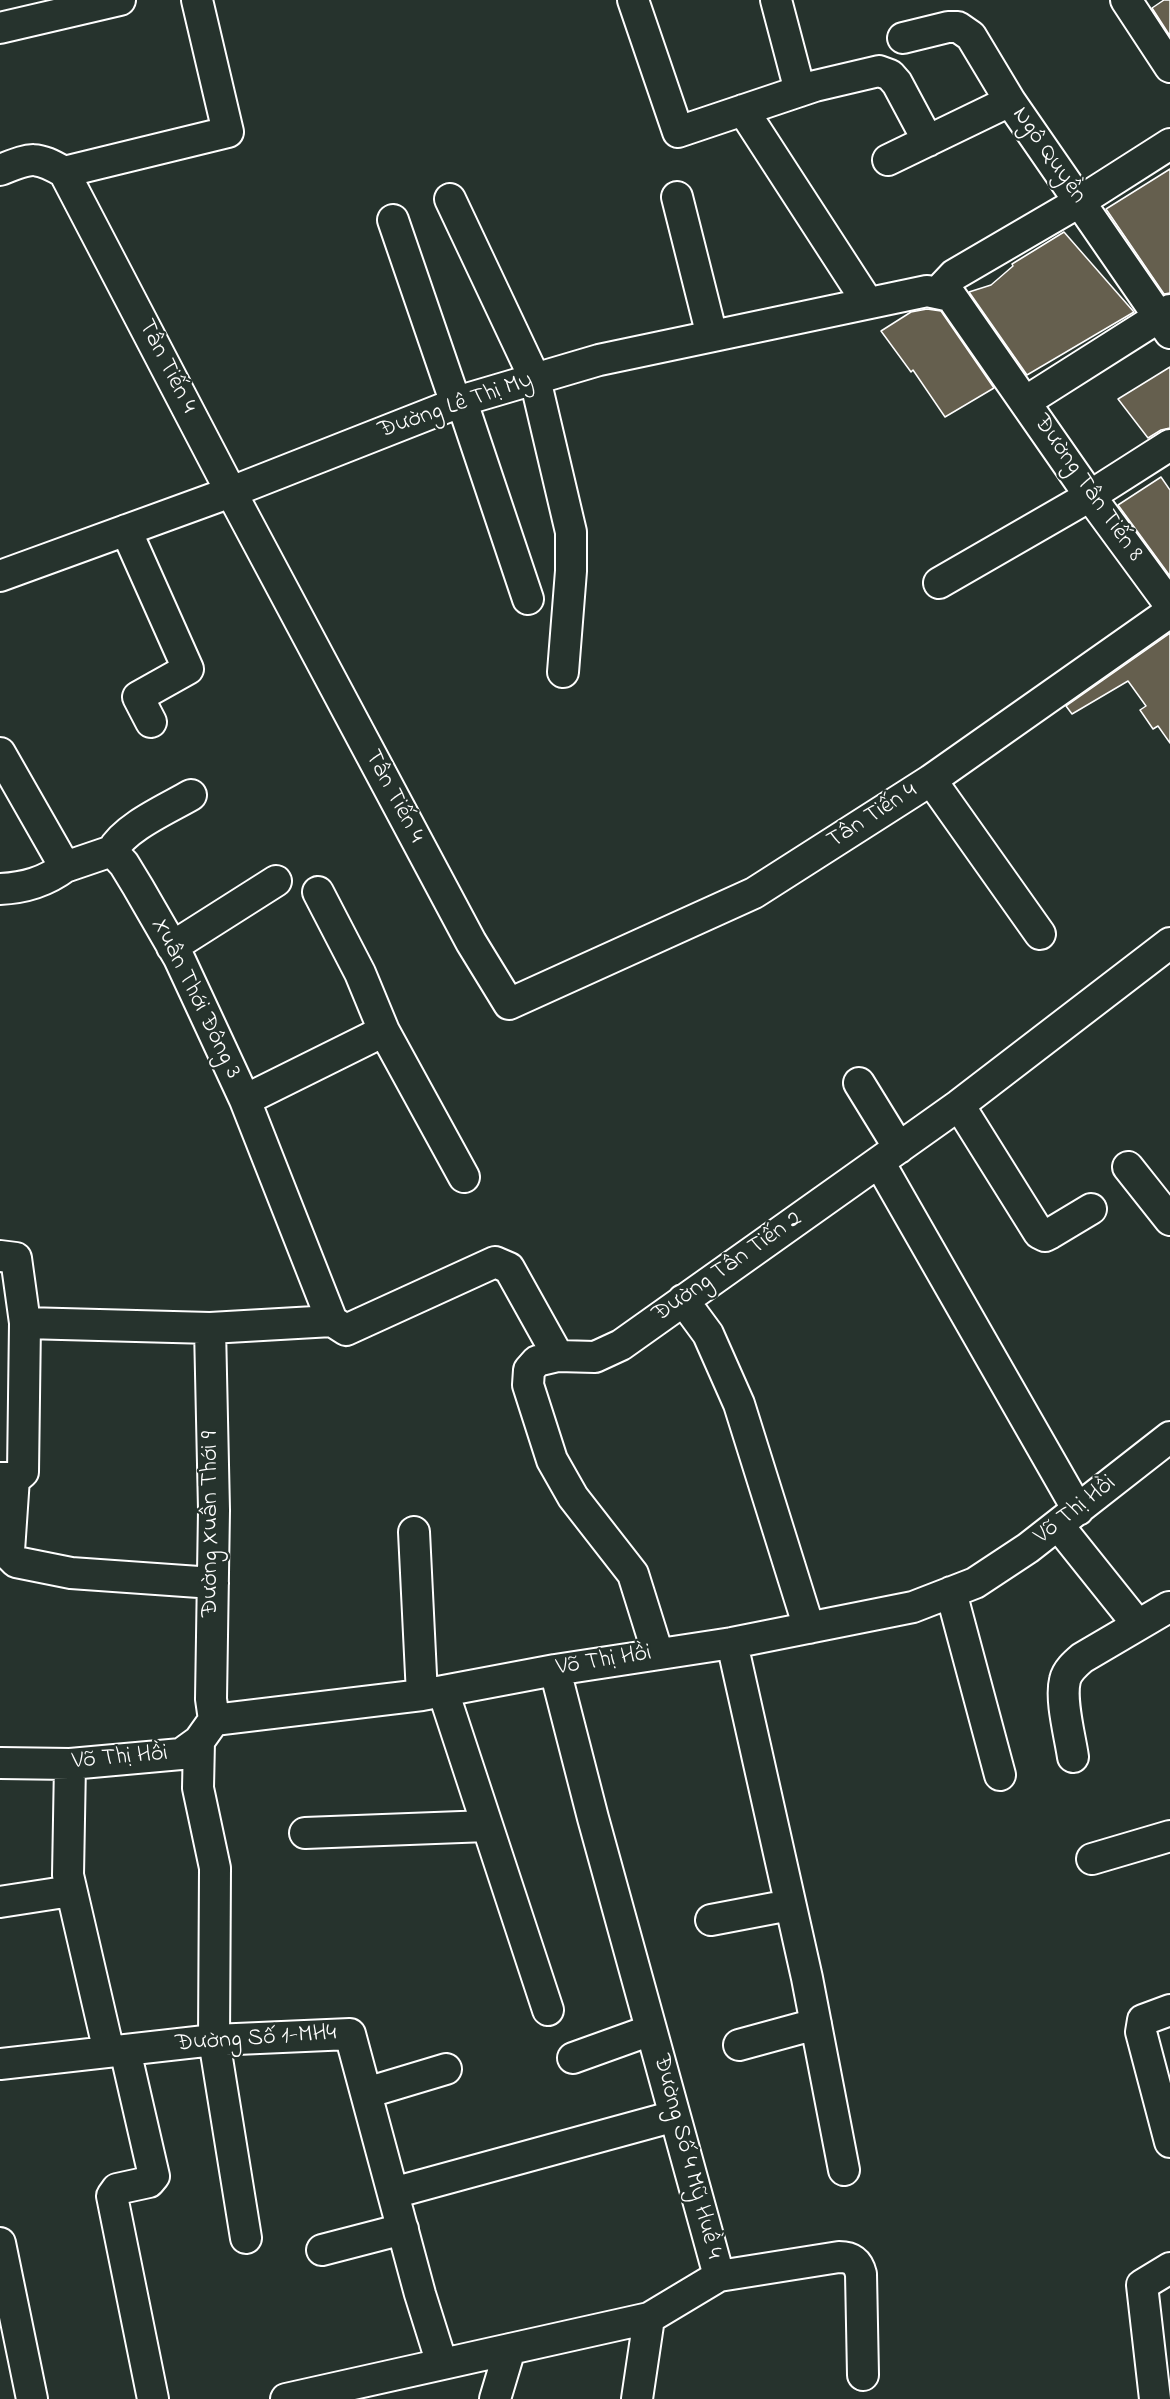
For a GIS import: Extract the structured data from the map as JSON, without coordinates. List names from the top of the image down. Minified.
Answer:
{"streets":{"street":["Ngô Quyền","Tân Tiến 4","Đường Lê Thị My","Đường Tân Tiến 8","Xuân Thới Đông 3","Đường Tân Tiến 2","Võ Thị Hồi","Đường Xuân Thới 9","Đường Số 1-MH4","Đường Số 4 Mỹ Huề 4"]},"crossings":[["Ngô Quyền","Đường Tân Tiến 8"],["Tân Tiến 4","Đường Lê Thị My"],["Đường Lê Thị My","Đường Tân Tiến 8"],["Đường Tân Tiến 2","Võ Thị Hồi"],["Võ Thị Hồi","Đường Xuân Thới 9"],["Võ Thị Hồi","Đường Số 4 Mỹ Huề 4"],["Đường Xuân Thới 9","Đường Số 1-MH4"],["Đường Số 1-MH4","Đường Số 4 Mỹ Huề 4"]]}
